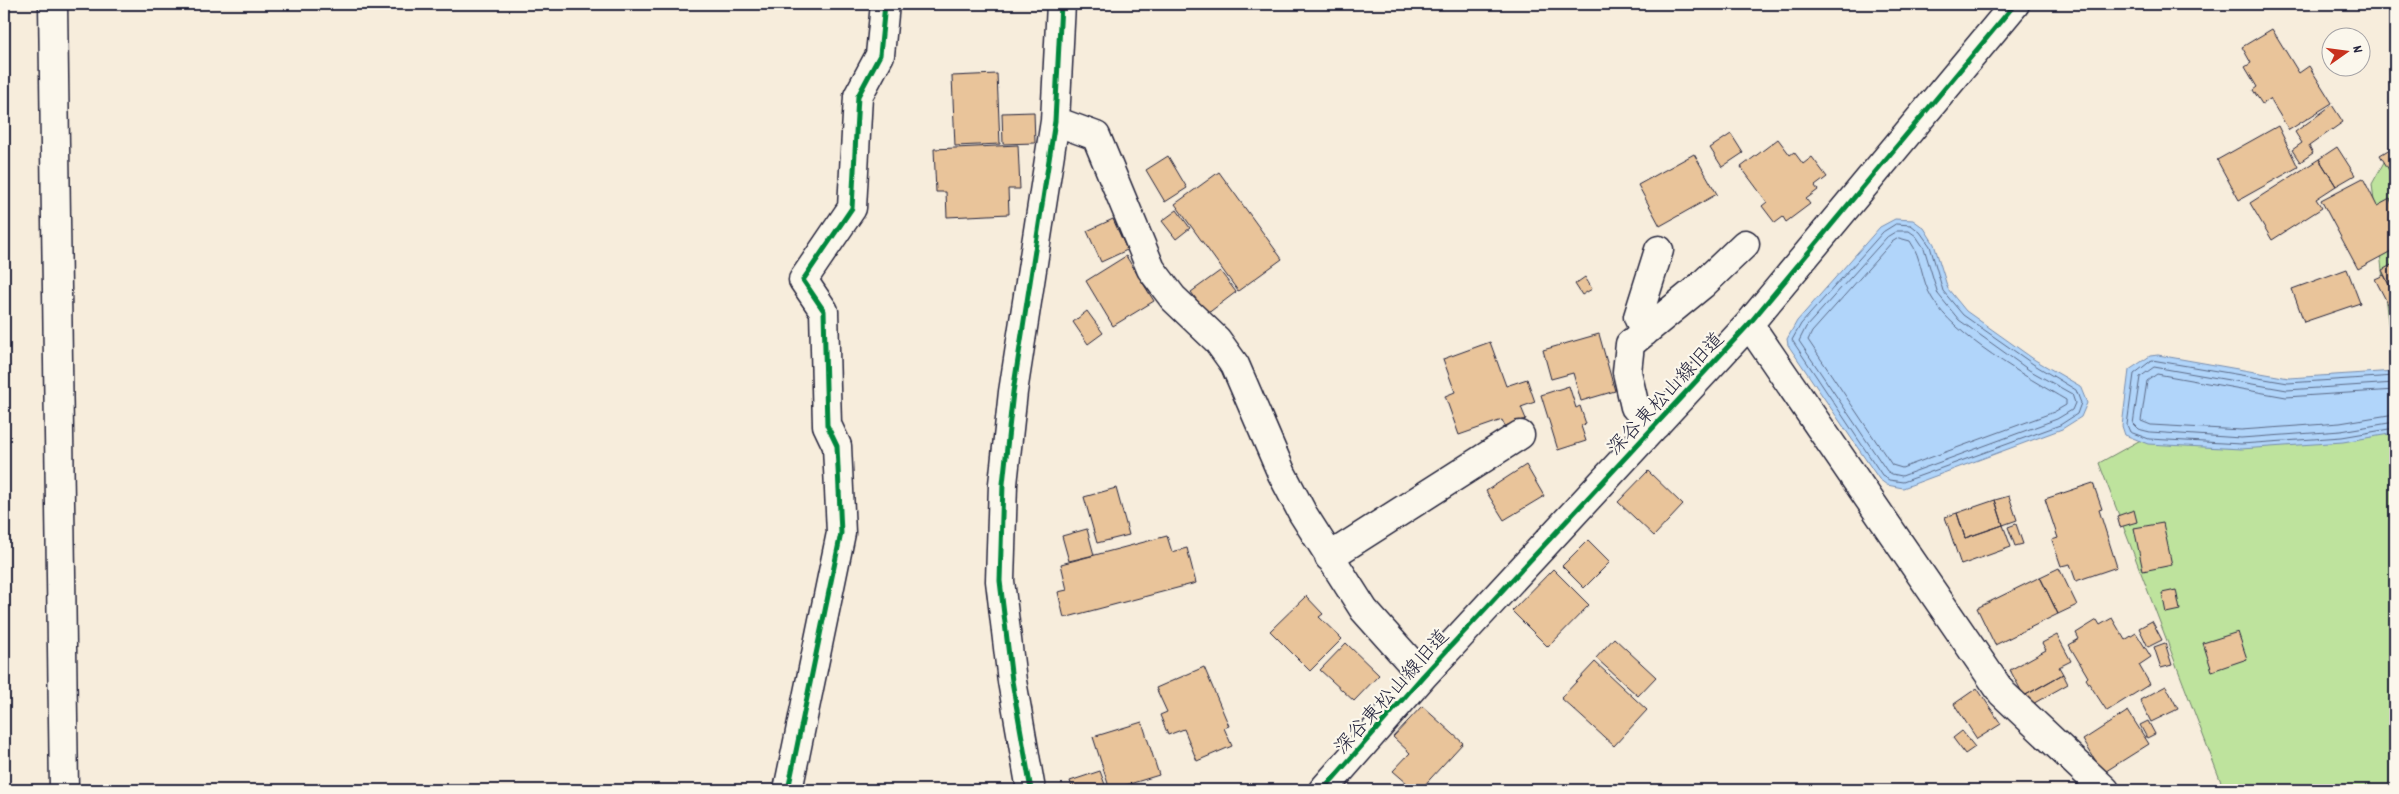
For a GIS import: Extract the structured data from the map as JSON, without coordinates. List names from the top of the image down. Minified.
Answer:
{"streets":{"street":["深谷東松山線旧道"]},"north":"right"}
